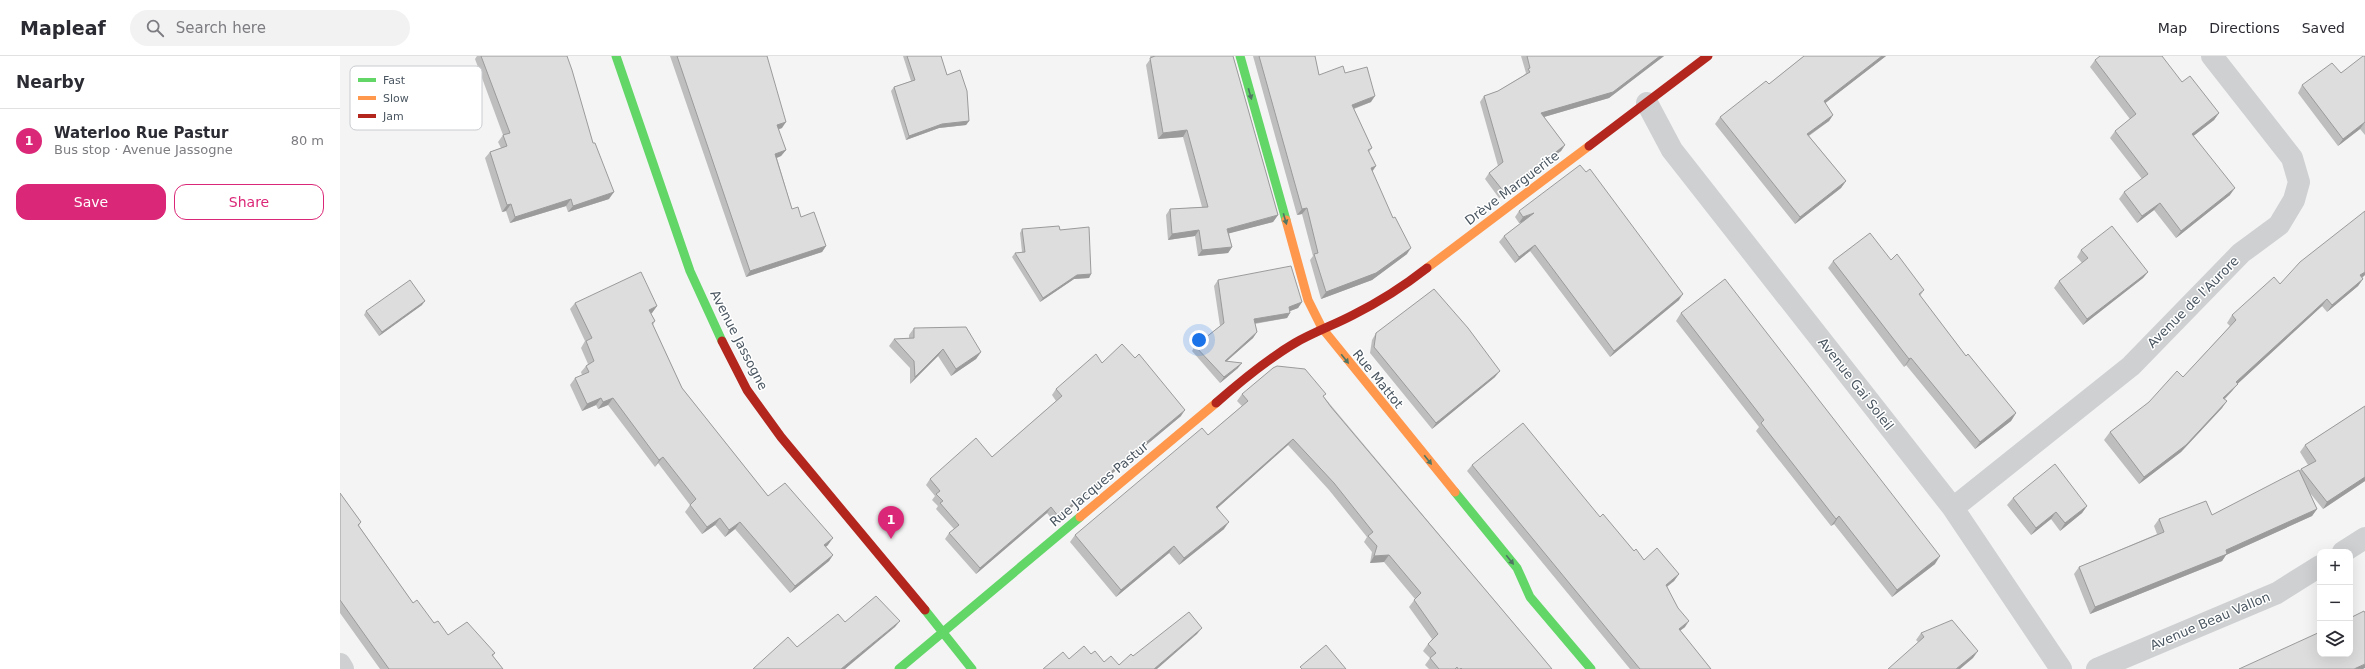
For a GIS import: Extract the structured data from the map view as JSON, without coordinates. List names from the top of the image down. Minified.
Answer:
{"streets":{"street":["Drève Marguerite","Avenue de l'Aurore","Avenue Jassogne","Rue Mattot","Avenue Gai Soleil","Rue Jacques Pastur","Avenue Beau Vallon"]},"crossings":[["Drève Marguerite","Rue Mattot"],["Drève Marguerite","Avenue Gai Soleil"],["Drève Marguerite","Rue Jacques Pastur"],["Avenue de l'Aurore","Avenue Gai Soleil"],["Avenue Jassogne","Rue Jacques Pastur"],["Rue Mattot","Rue Jacques Pastur"]],"one_way":["Rue Mattot"],"legend":["Fast","Slow","Jam"],"page":{"header":"Mapleaf","search":"Search here","nav":["Map","Directions","Saved"],"heading":"Nearby","list":[{"mark":"1","name":"Waterloo Rue Pastur","note":"Bus stop · Avenue Jassogne","value":"80 m"}],"buttons":["Save","Share"],"pins":"1","map_buttons":["+","−"]}}
